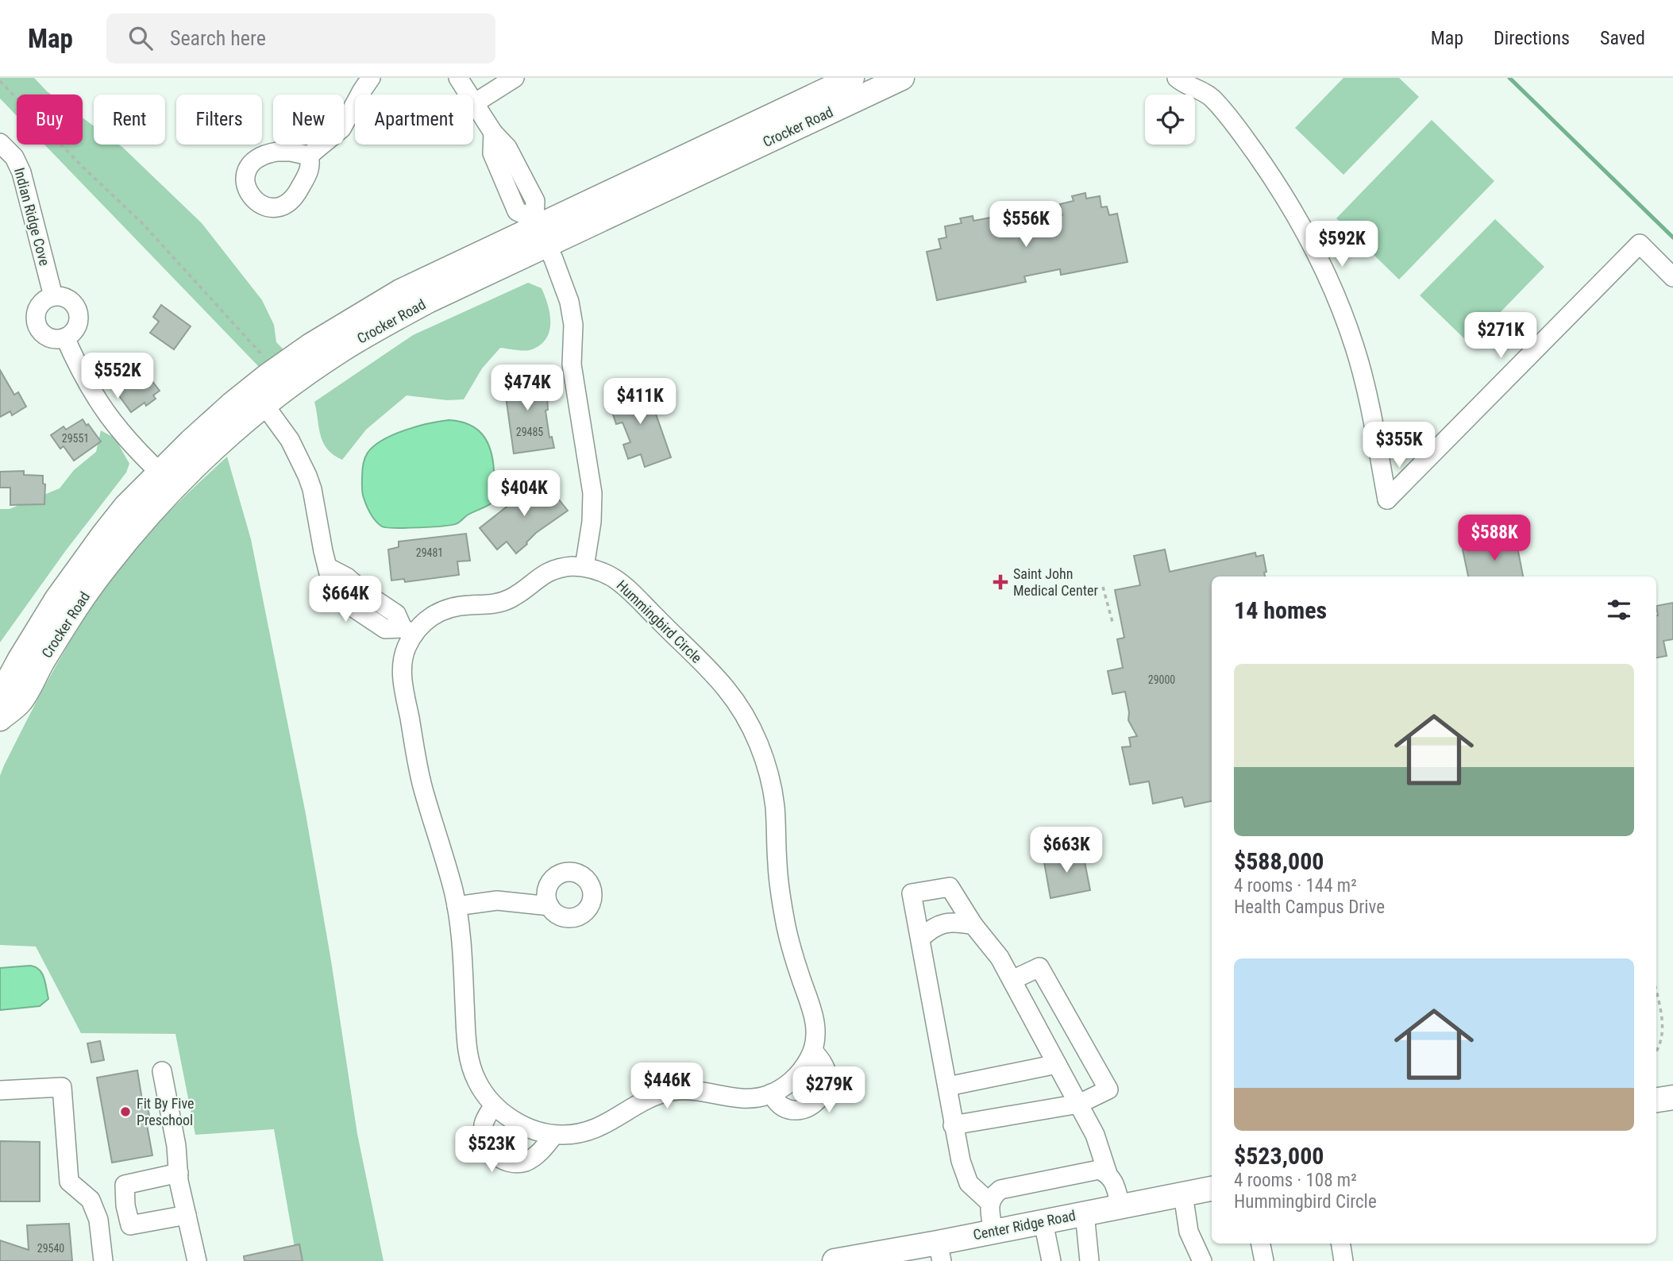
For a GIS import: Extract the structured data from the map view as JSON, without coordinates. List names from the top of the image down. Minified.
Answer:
{"streets":{"main road":["Crocker Road","Center Ridge Road"],"street":["Indian Ridge Cove","Hummingbird Circle"]},"places":{"health":["Saint John Medical Center"],"other":["Fit By Five Preschool"]},"house_numbers":["29485","29551","29481","29000","29540"],"page":{"header":"Map","search":"Search here","nav":["Map","Directions","Saved"],"chip":["Buy","Rent","Filters","New","Apartment"],"price":["$556K","$592K","$271K","$552K","$474K","$411K","$355K","$404K","$588K","$664K","$663K","$446K","$279K","$523K"],"heading":"14 homes","list":[{"name":"$588,000","note":"4 rooms · 144 m² · Health Campus Drive"},{"name":"$523,000","note":"4 rooms · 108 m² · Hummingbird Circle"}]}}
